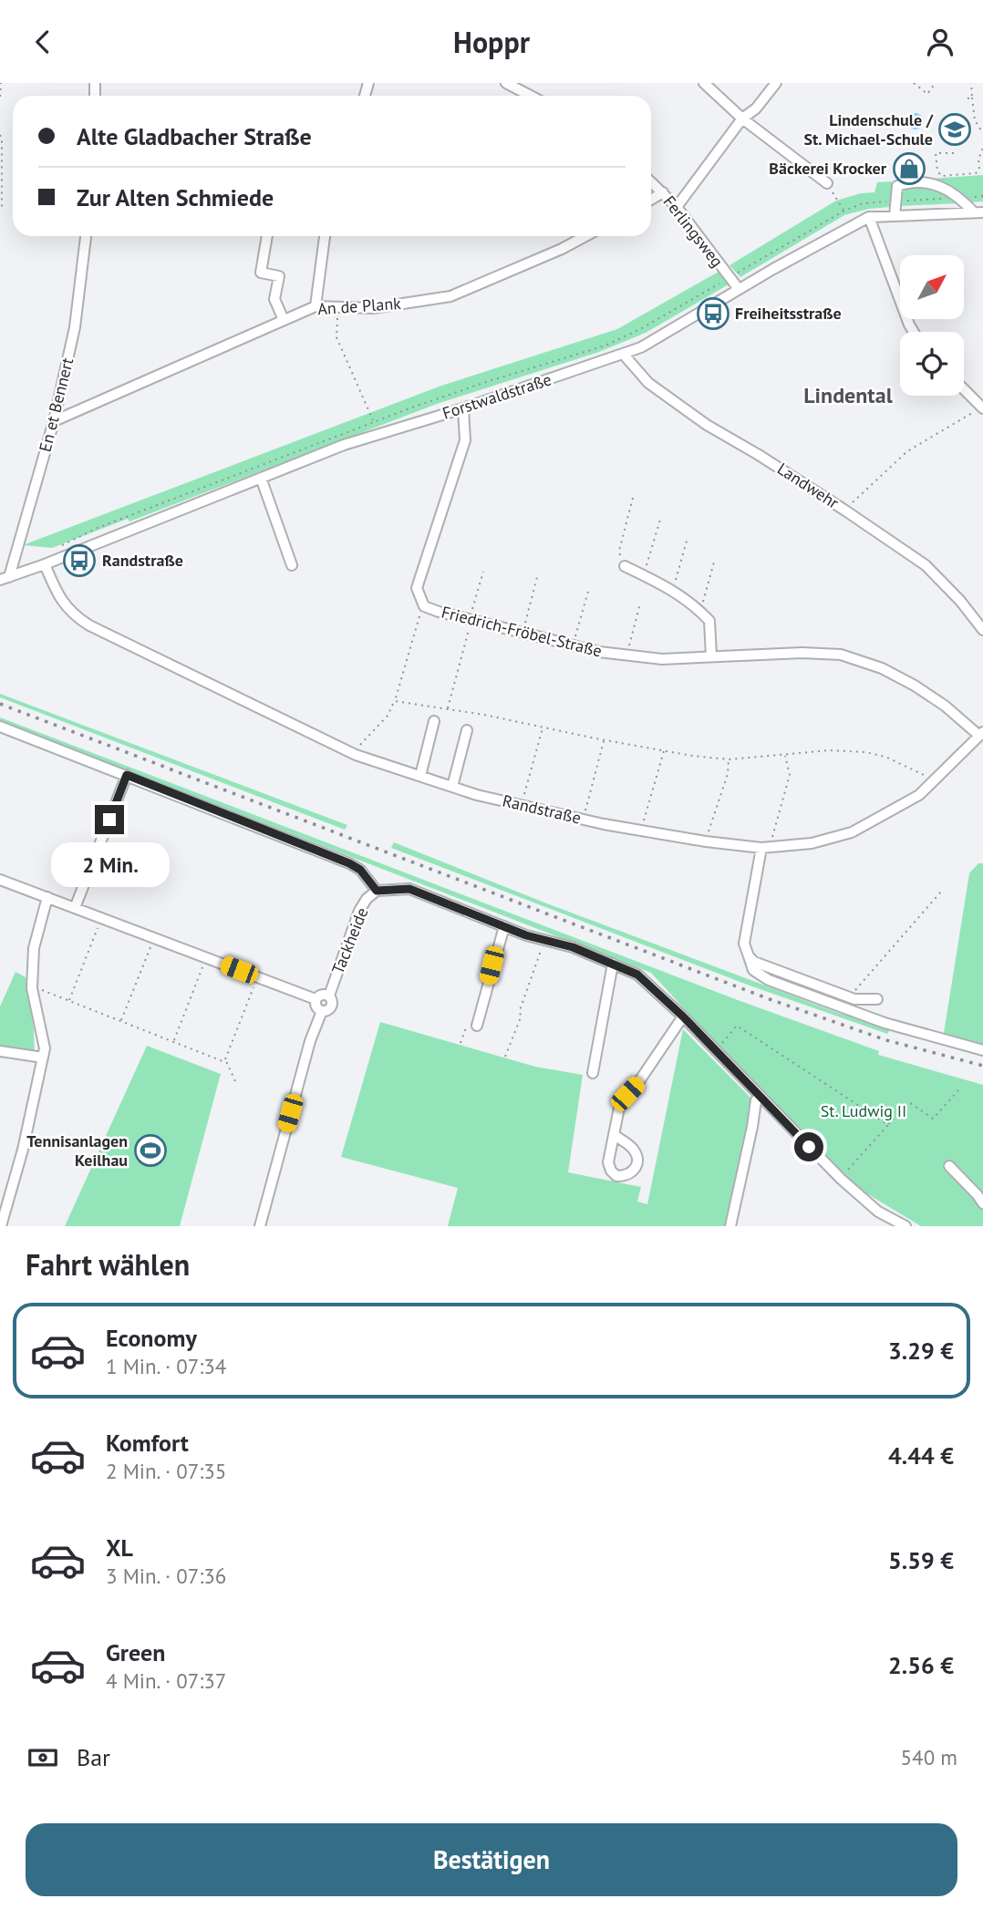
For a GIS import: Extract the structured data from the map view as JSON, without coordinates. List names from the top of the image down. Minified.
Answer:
{"streets":{"street":["Ferlingsweg","An de Plank","Forstwaldstraße","En et Bennert","Landwehr","Friedrich-Fröbel-Straße","Randstraße","Tackheide"]},"crossings":[["Ferlingsweg","Forstwaldstraße"],["An de Plank","En et Bennert"],["Forstwaldstraße","En et Bennert"],["Forstwaldstraße","Landwehr"],["Forstwaldstraße","Friedrich-Fröbel-Straße"],["Forstwaldstraße","Randstraße"],["Friedrich-Fröbel-Straße","Randstraße"]],"districts":["Lindental"],"parks":["St. Ludwig II"],"places":{"school or university":["Lindenschule / St. Michael-Schule"],"shop":["Bäckerei Krocker"],"bus stop":["Freiheitsstraße","Randstraße"],"sports":["Tennisanlagen Keilhau"]},"north":"top right","page":{"header":"Hoppr","banner":["Alte Gladbacher Straße","Zur Alten Schmiede"],"bubble":"2 Min.","heading":"Fahrt wählen","list":[{"name":"Economy","note":"1 Min. · 07:34","value":"3.29 €"},{"name":"Komfort","note":"2 Min. · 07:35","value":"4.44 €"},{"name":"XL","note":"3 Min. · 07:36","value":"5.59 €"},{"name":"Green","note":"4 Min. · 07:37","value":"2.56 €"}],"pay":["Bar","540 m"],"buttons":"Bestätigen"}}
